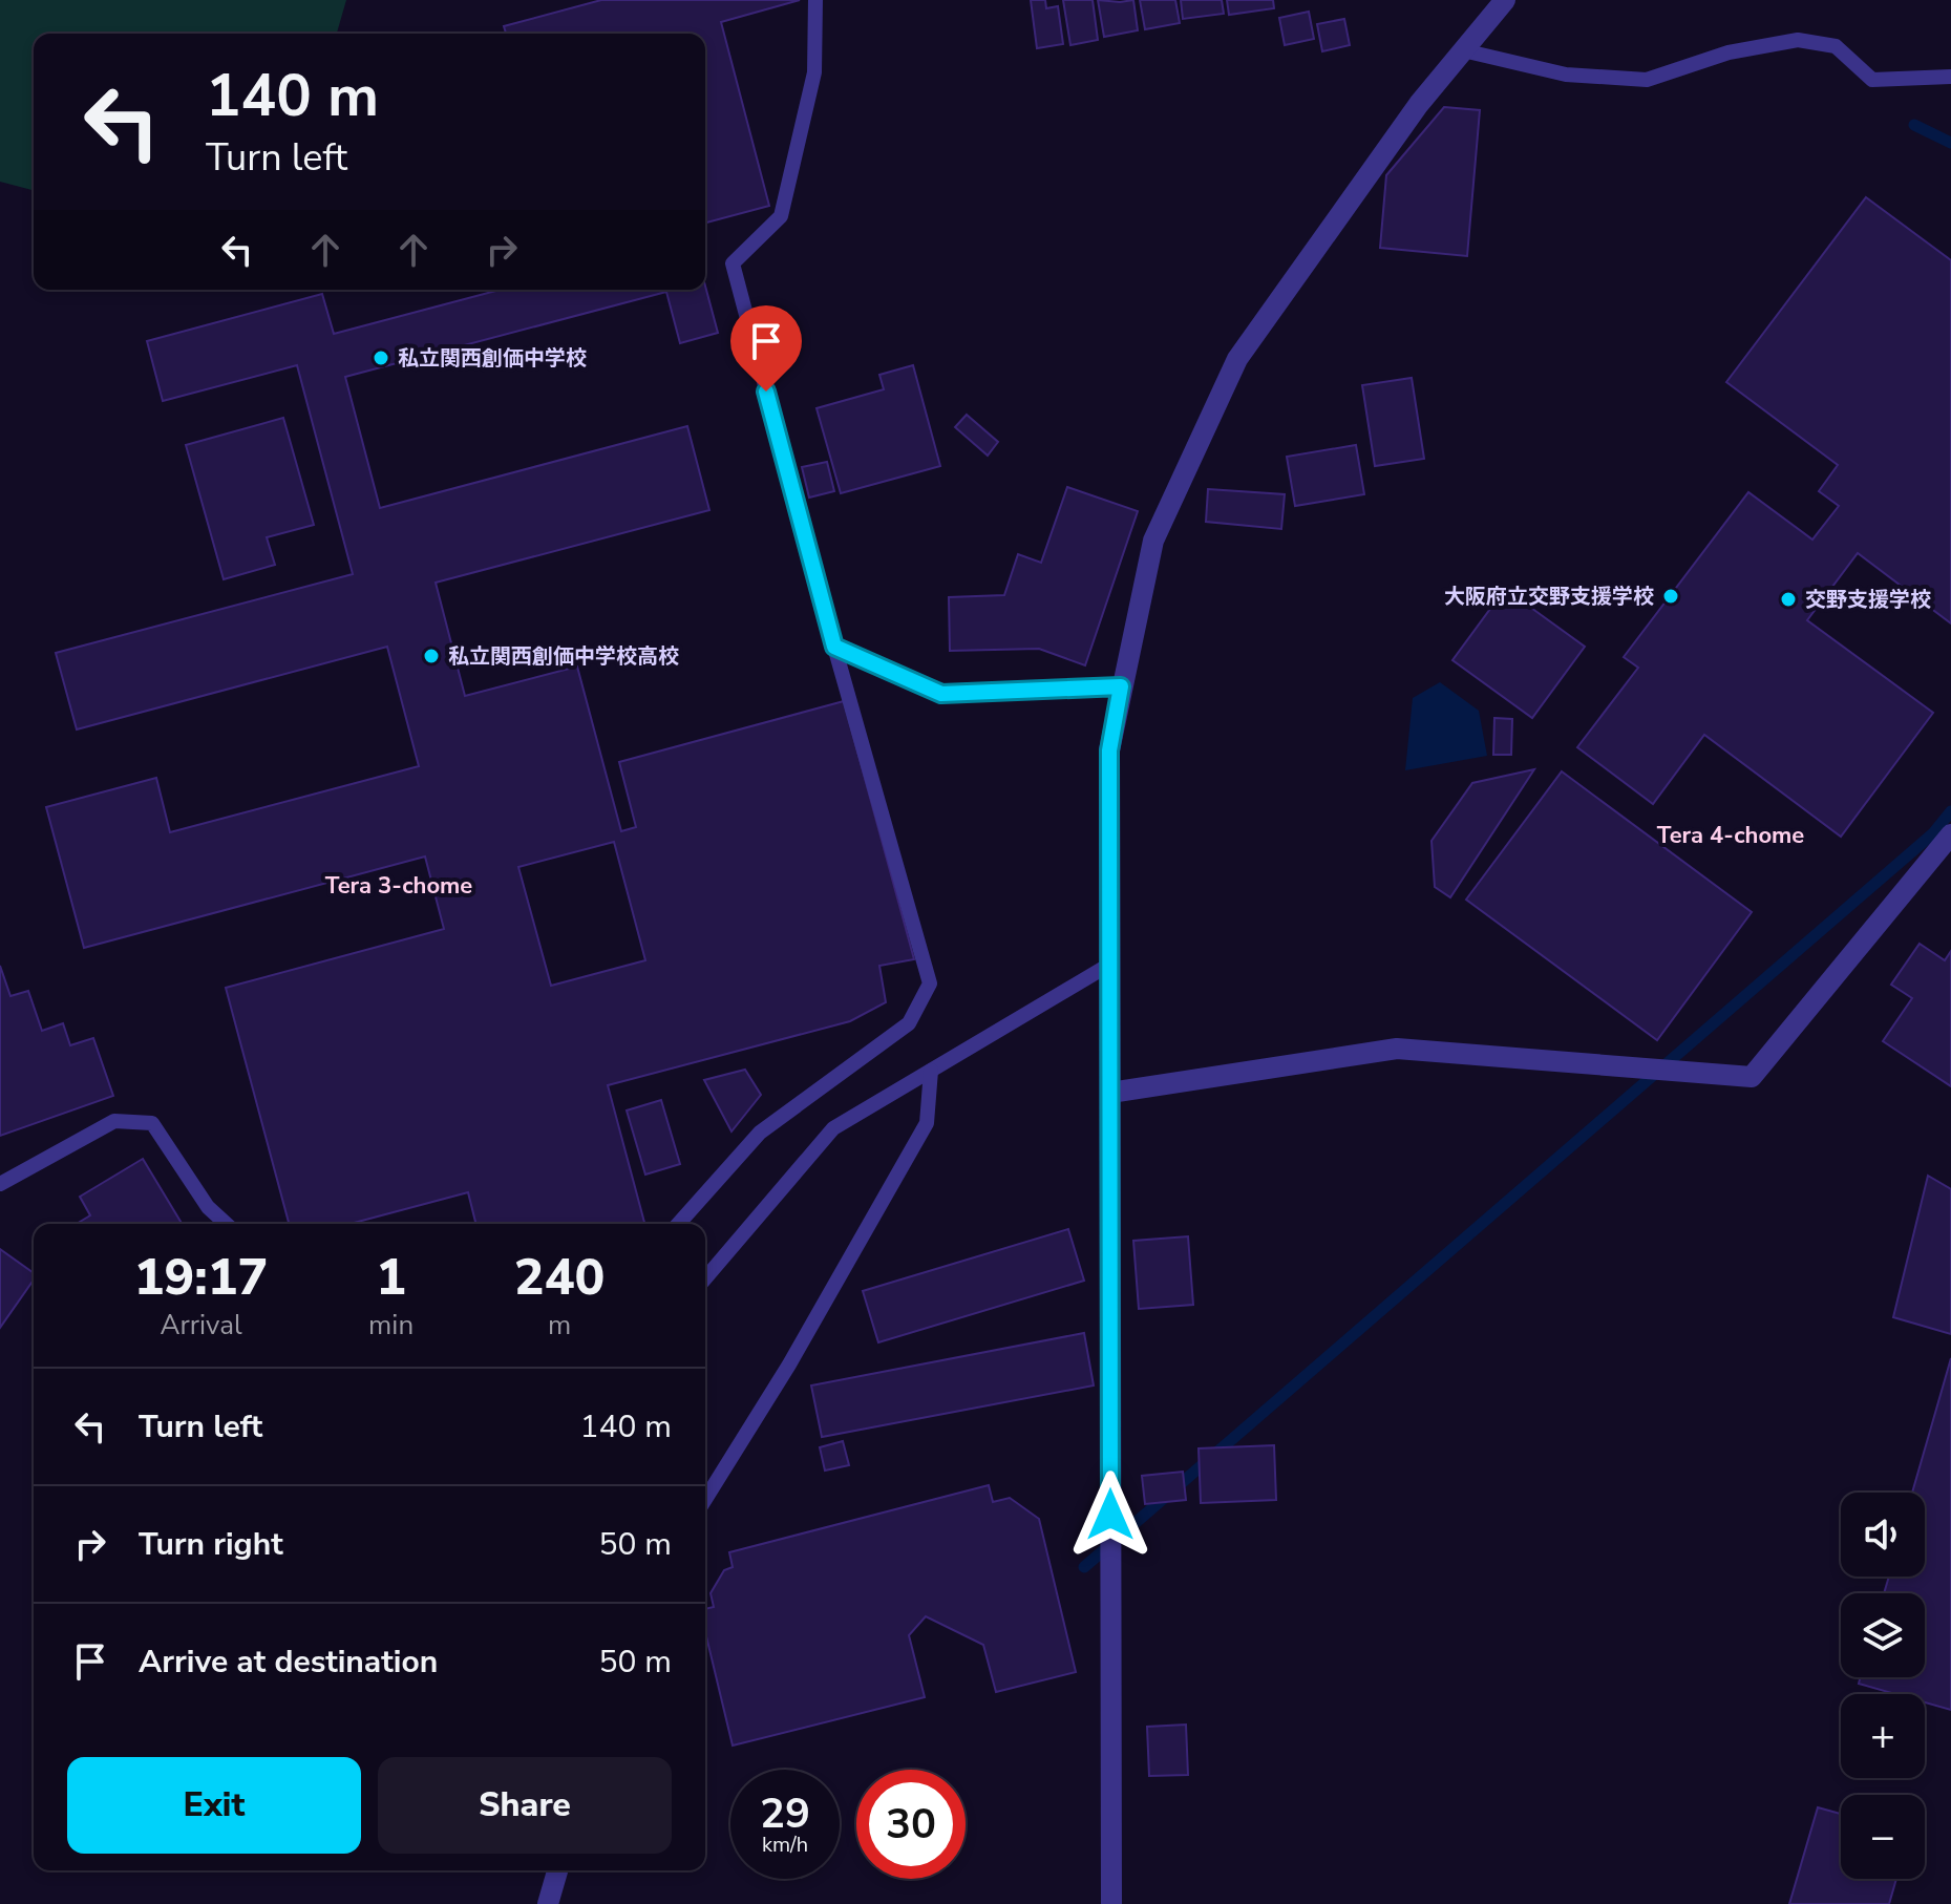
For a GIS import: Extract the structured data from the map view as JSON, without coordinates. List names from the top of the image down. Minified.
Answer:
{"districts":["Tera 4-chome","Tera 3-chome"],"places":["私立関西創価中学校","大阪府立交野支援学校","交野支援学校","私立関西創価中学校高校"],"page":{"turn":["140 m","Turn left"],"eta":["19:17","Arrival","1","min","240","m"],"list":[{"name":"Turn left","value":"140 m"},{"name":"Turn right","value":"50 m"},{"name":"Arrive at destination","value":"50 m"}],"map_buttons":["+","−"],"buttons":["Exit","Share"],"speed":"29 km/h","limit":"30"}}
